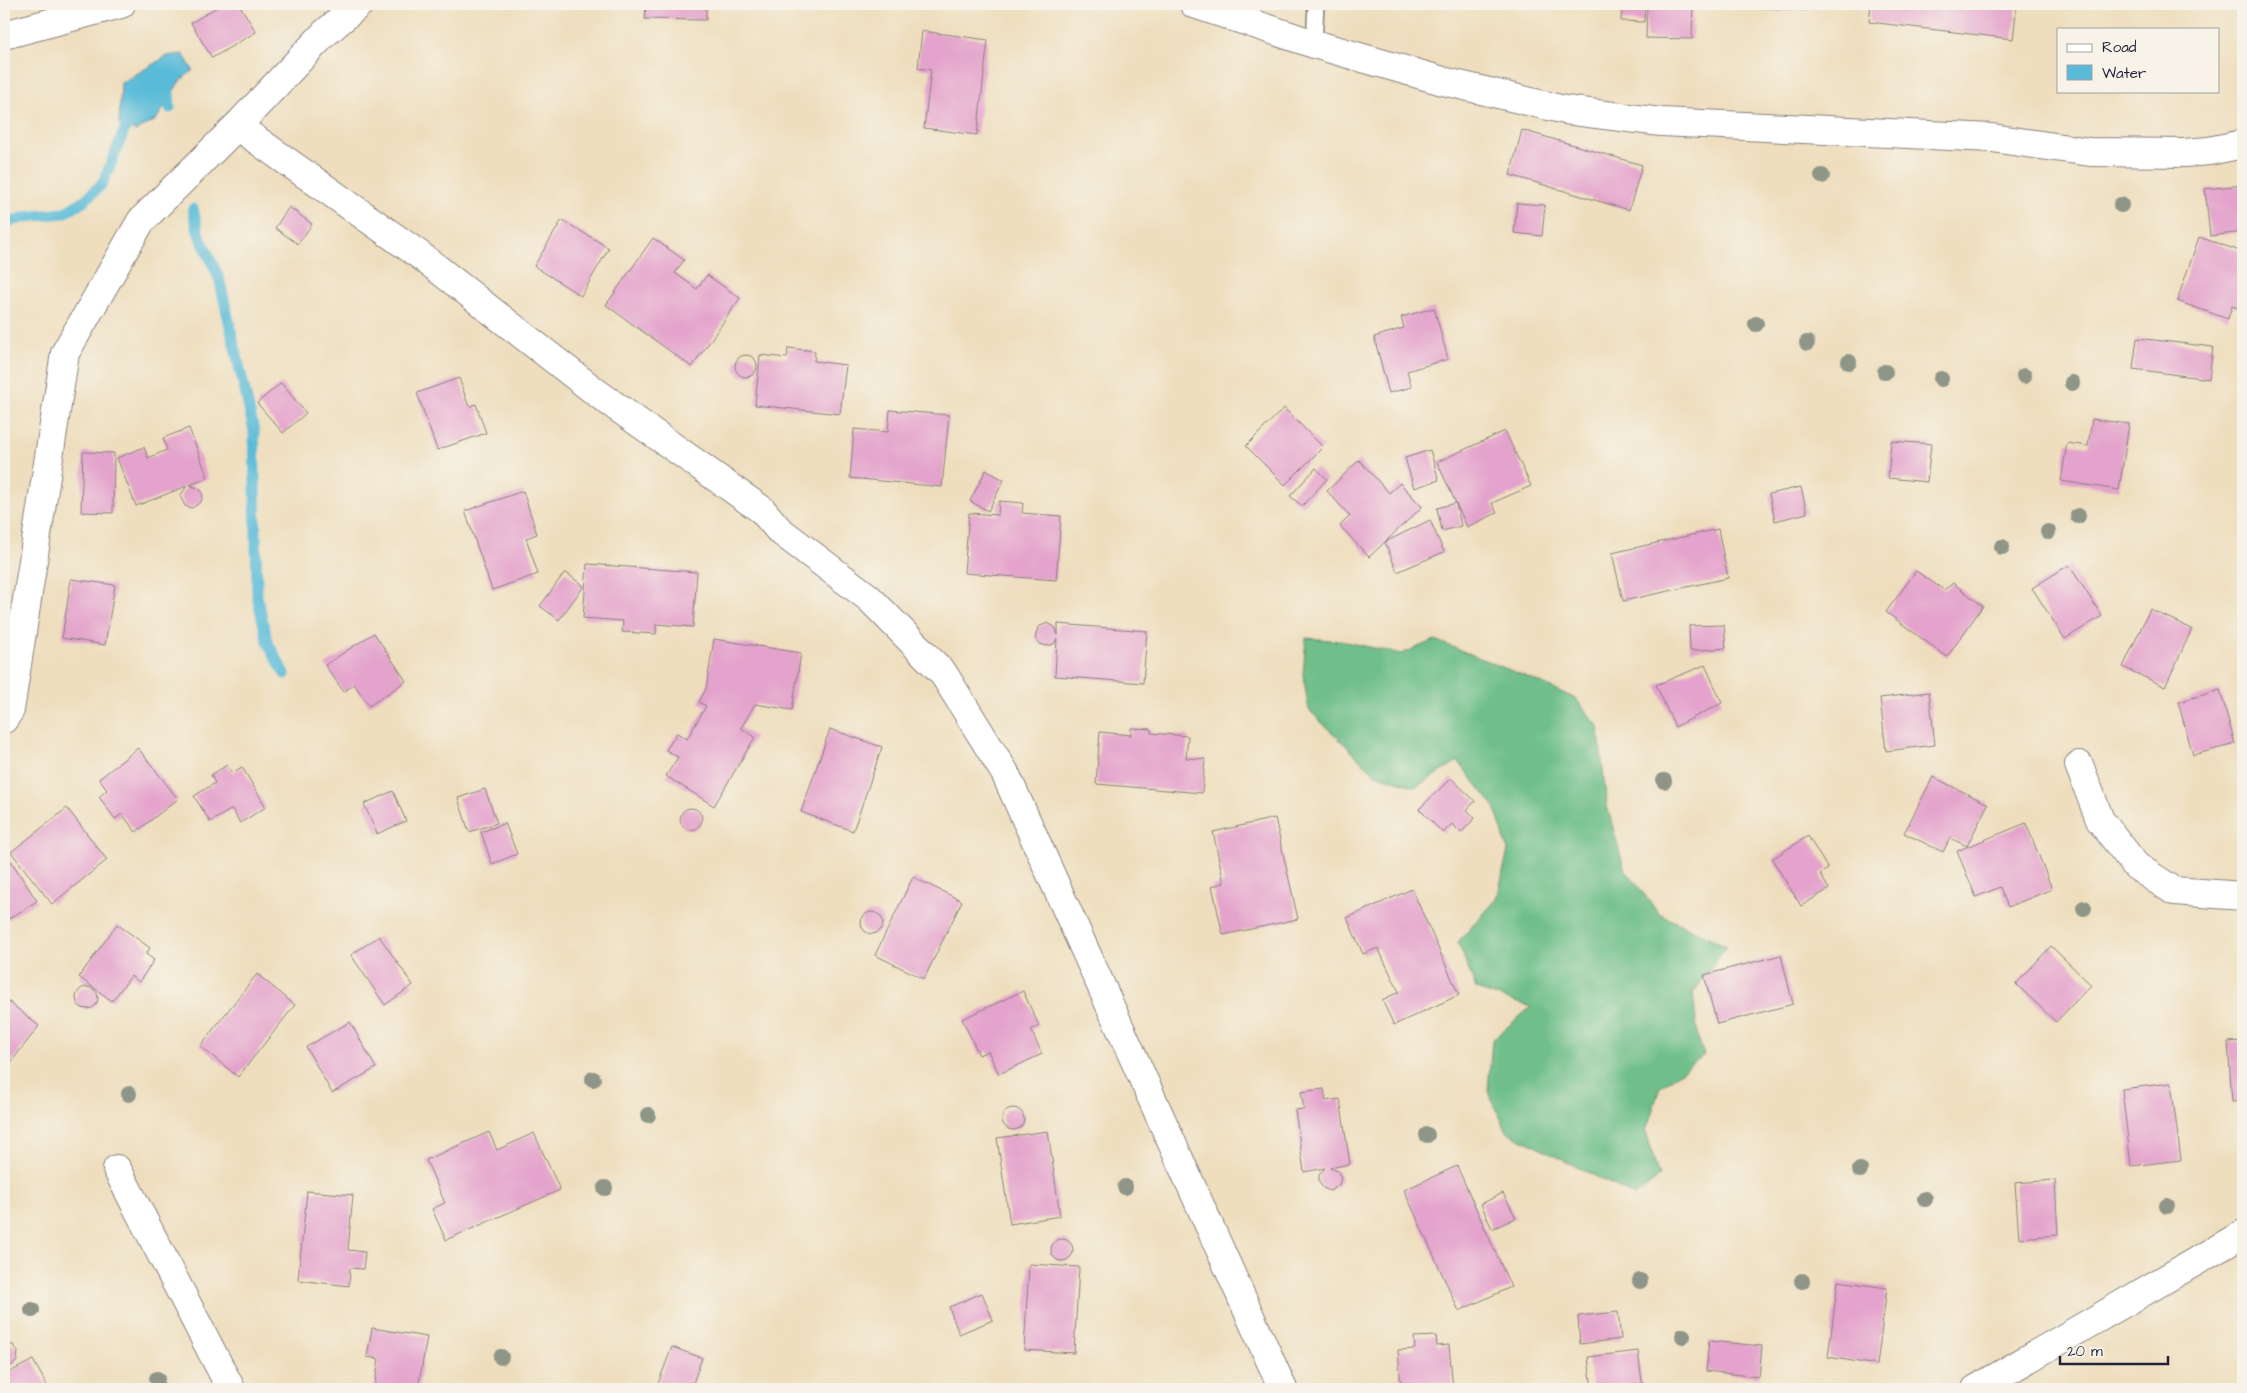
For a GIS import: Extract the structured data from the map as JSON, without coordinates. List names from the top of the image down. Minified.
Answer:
{"legend":["Road","Water"],"scale_bar":"20 m"}
